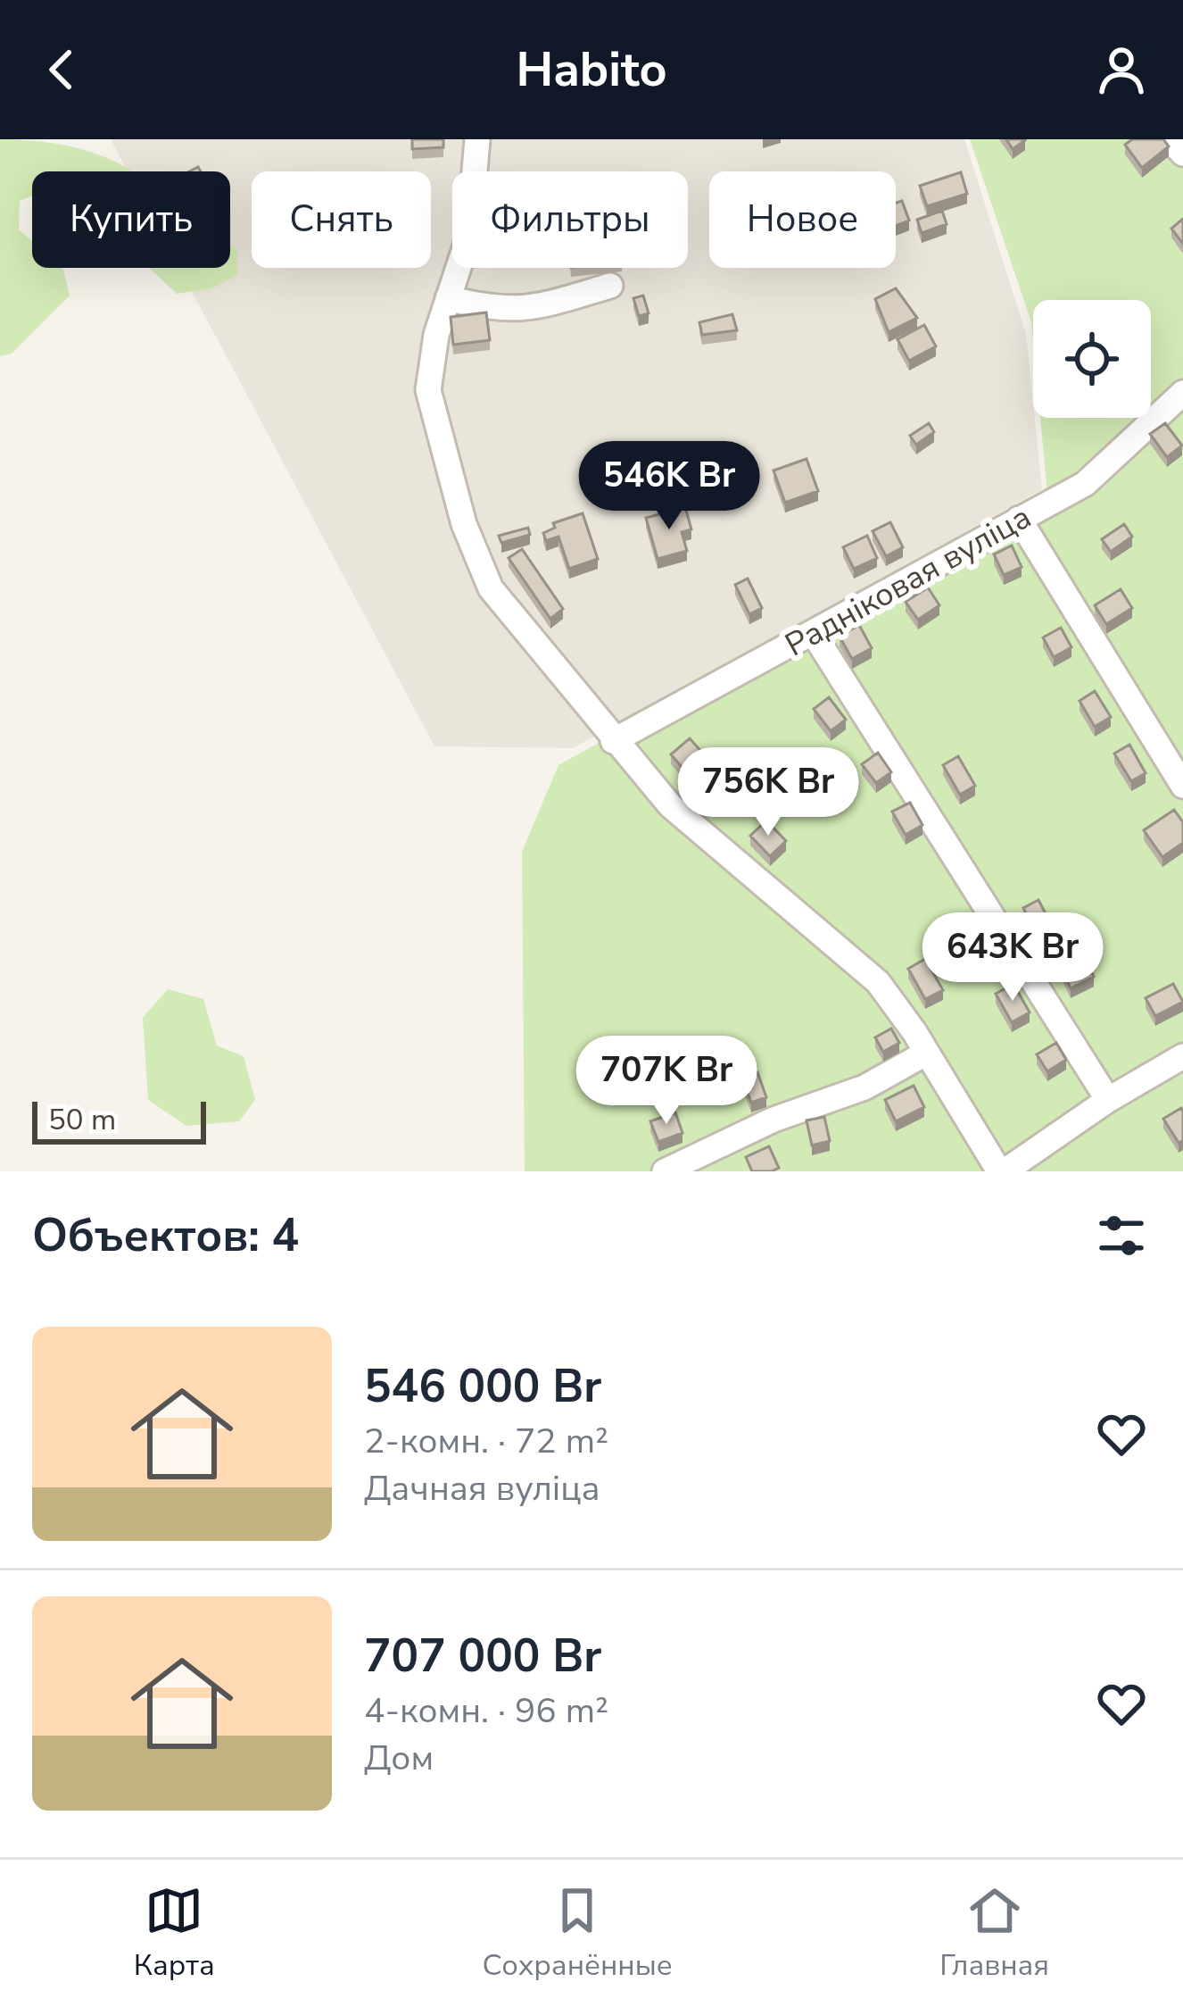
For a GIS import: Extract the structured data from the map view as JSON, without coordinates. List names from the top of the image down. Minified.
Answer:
{"streets":{"street":["Радніковая вуліца"]},"scale_bar":"50 m","page":{"header":"Habito","chip":["Купить","Снять","Фильтры","Новое"],"price":["546K Br","756K Br","643K Br","707K Br"],"scale":"50 m","heading":"Объектов: 4","list":[{"name":"546 000 Br","note":"2-комн. · 72 m² · Дачная вуліца"},{"name":"707 000 Br","note":"4-комн. · 96 m² · Дом"}],"tabs":["Карта","Сохранённые","Главная"]}}
